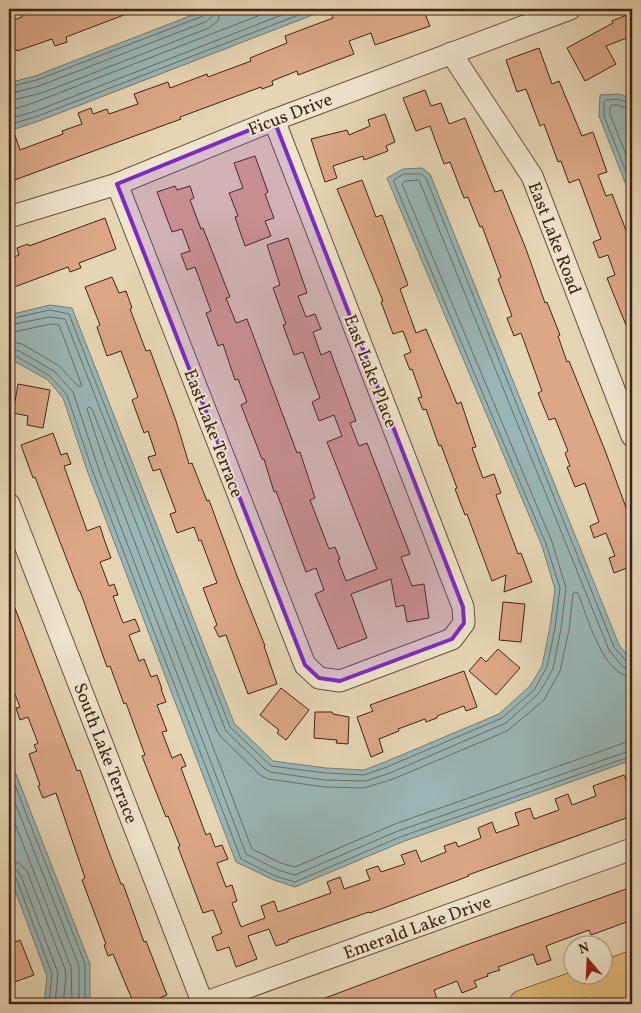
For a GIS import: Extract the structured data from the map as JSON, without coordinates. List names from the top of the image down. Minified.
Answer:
{"streets":{"street":["Ficus Drive","East Lake Road","East Lake Place","East Lake Terrace","South Lake Terrace","Emerald Lake Drive"]},"crossings":[["Ficus Drive","East Lake Road"],["Ficus Drive","East Lake Place"],["Ficus Drive","East Lake Terrace"],["East Lake Place","East Lake Terrace"],["South Lake Terrace","Emerald Lake Drive"]],"north":"top"}
